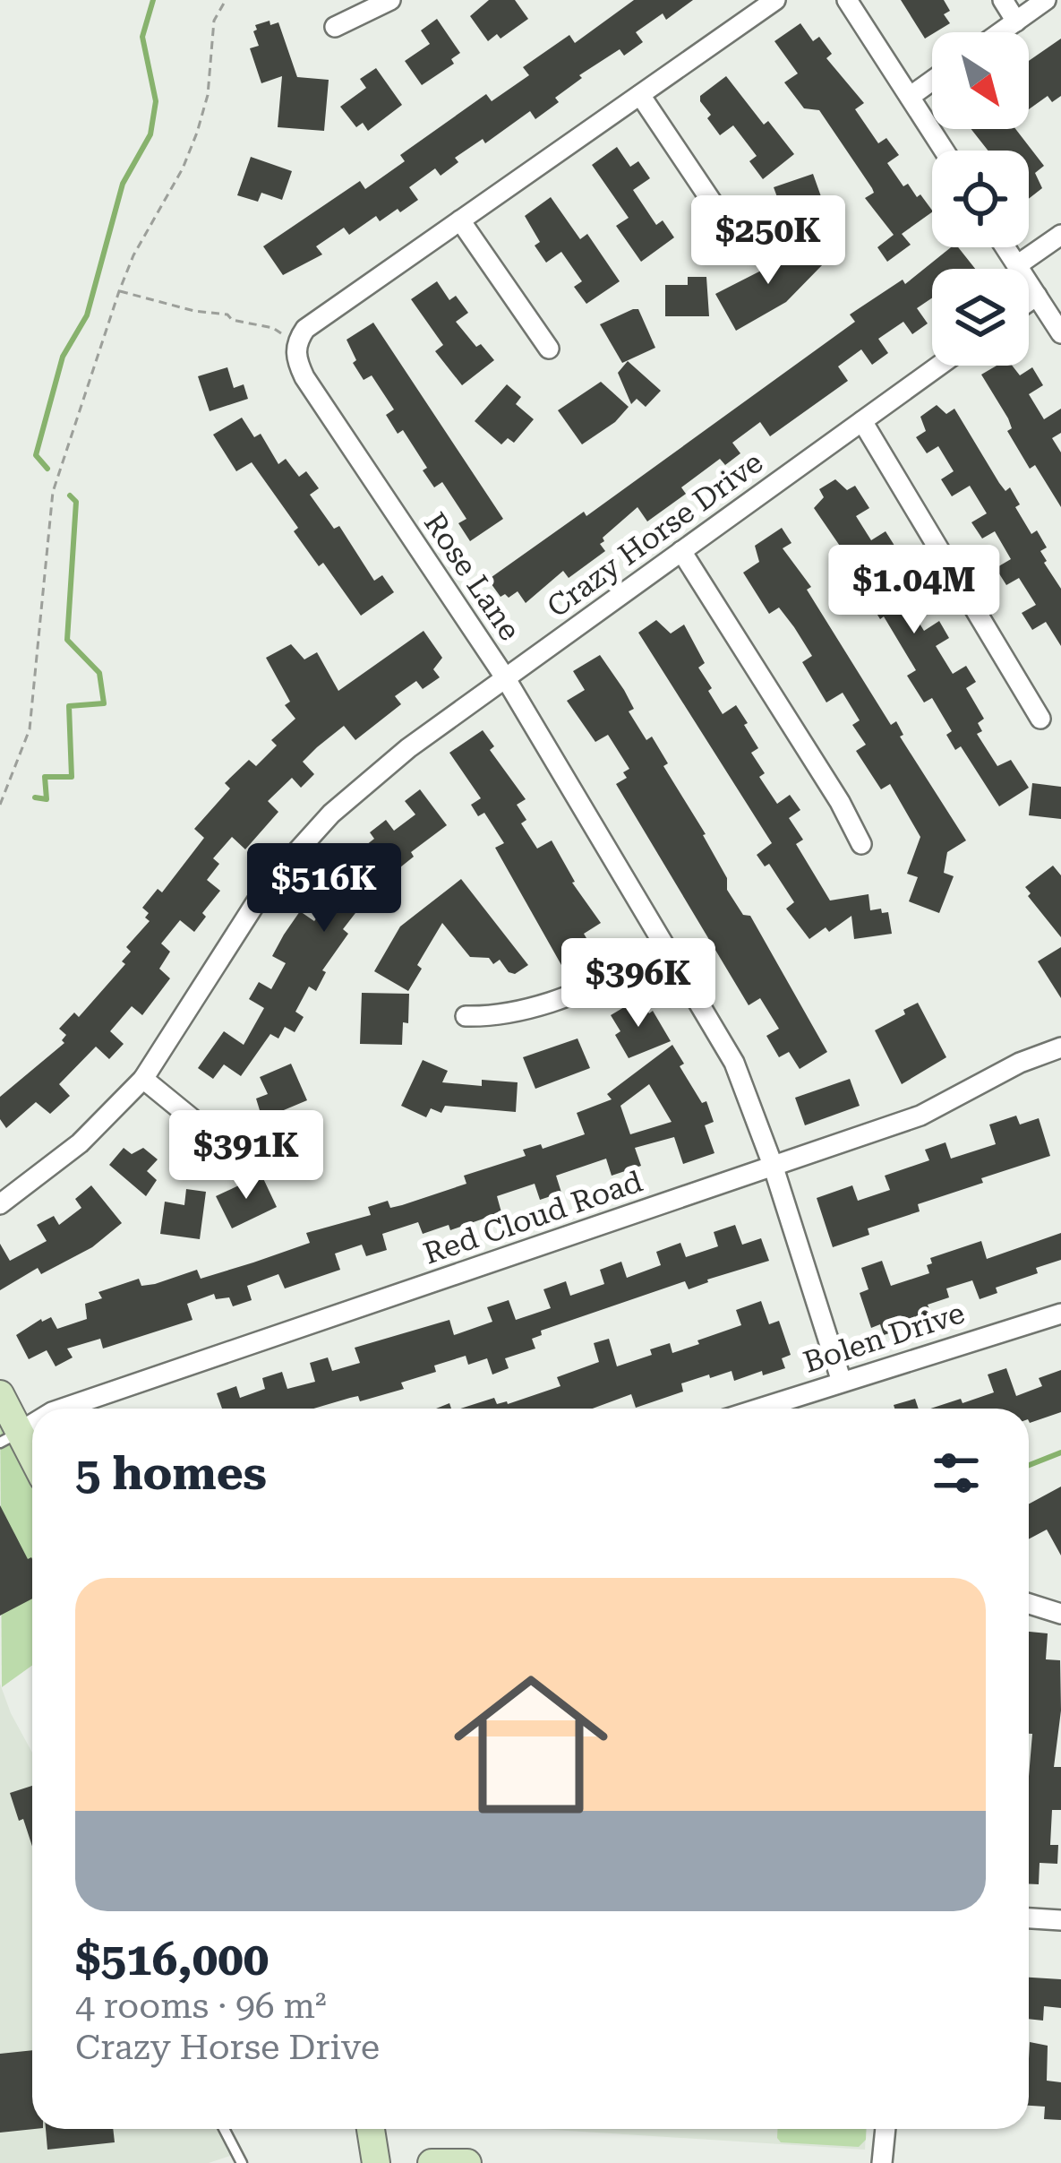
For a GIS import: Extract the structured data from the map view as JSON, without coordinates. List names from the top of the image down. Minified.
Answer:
{"streets":{"street":["Crazy Horse Drive","Rose Lane","Red Cloud Road","Bolen Drive"]},"crossings":[["Crazy Horse Drive","Rose Lane"],["Rose Lane","Red Cloud Road"],["Rose Lane","Bolen Drive"]],"north":"bottom right","page":{"price":["$250K","$1.04M","$516K","$396K","$391K"],"heading":"5 homes","list":[{"name":"$516,000","note":"4 rooms · 96 m² · Crazy Horse Drive"}]}}
